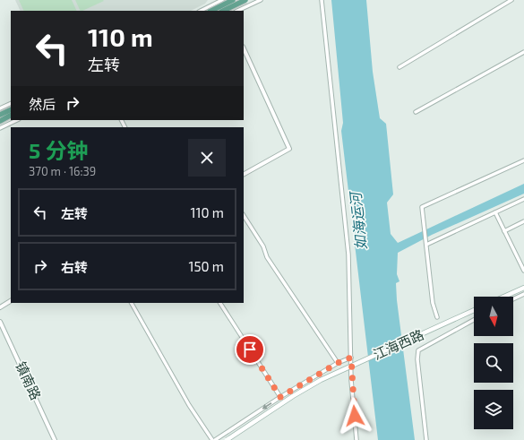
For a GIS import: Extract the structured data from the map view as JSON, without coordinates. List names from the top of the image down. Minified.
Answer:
{"streets":{"main road":["江海西路"],"street":["镇南路"]},"water":["如海运河"],"north":"bottom","page":{"turn":["110 m","左转"],"then":"然后","heading":["5 分钟","370 m · 16:39"],"list":[{"name":"左转","value":"110 m"},{"name":"右转","value":"150 m"}]}}
